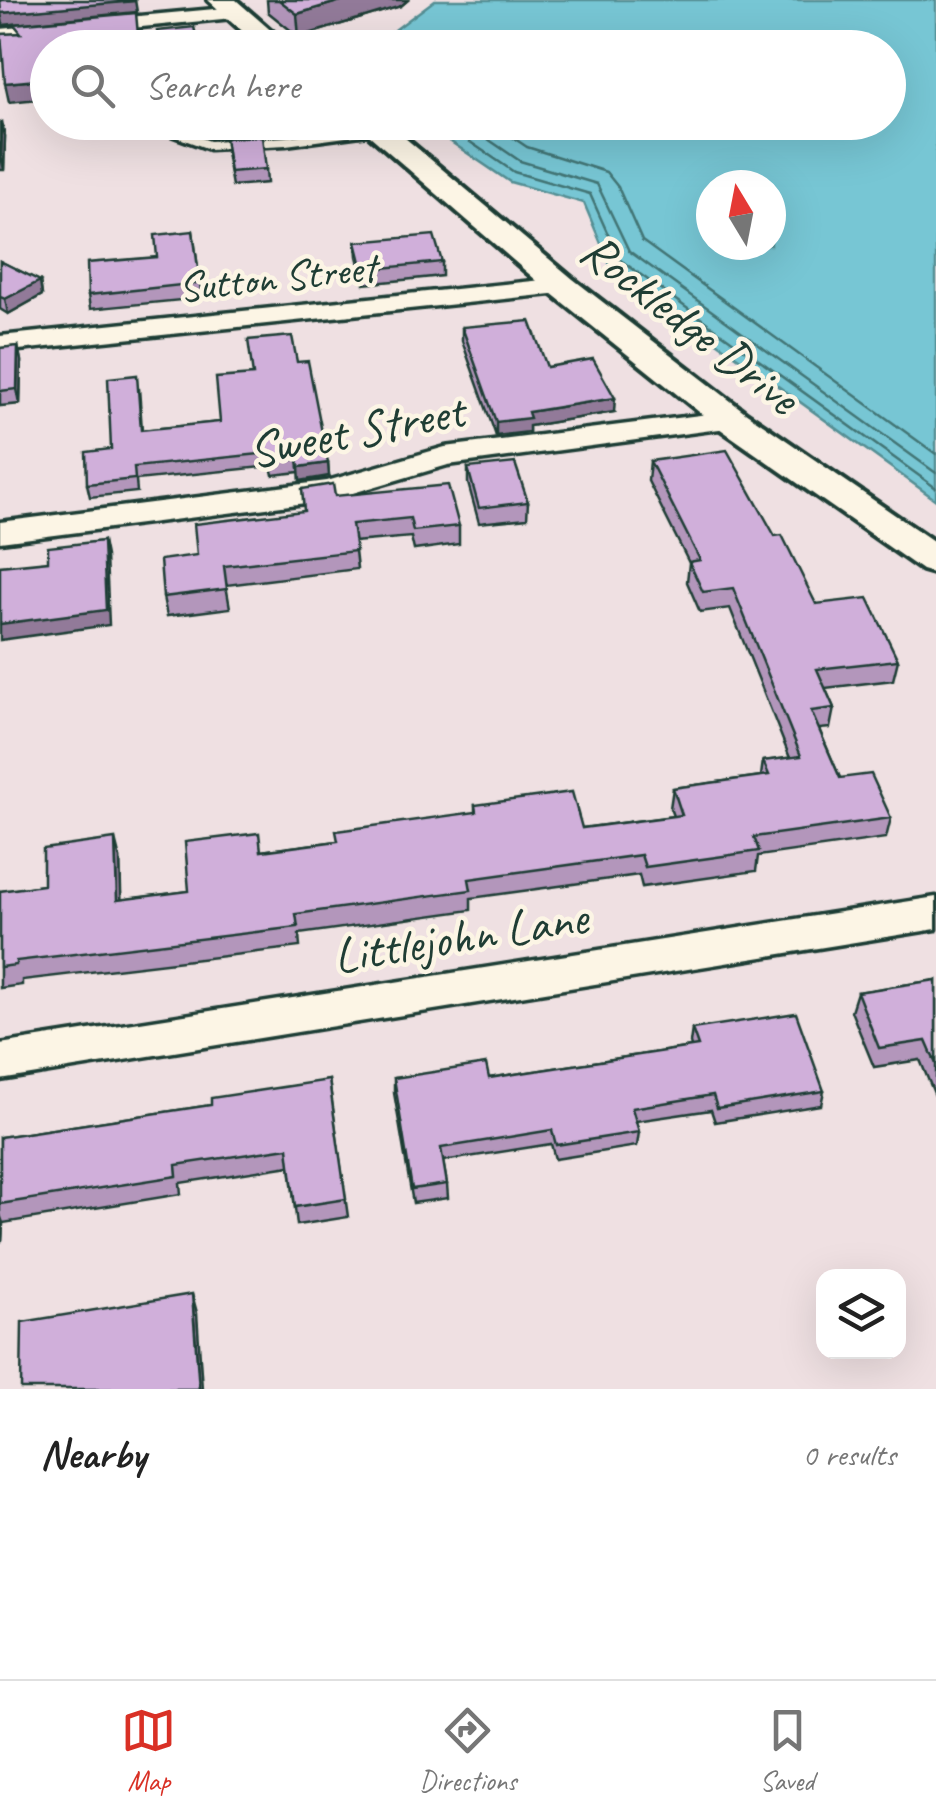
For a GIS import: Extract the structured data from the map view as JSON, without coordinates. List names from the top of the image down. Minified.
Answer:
{"streets":{"street":["Sutton Street","Rockledge Drive","Sweet Street","Littlejohn Lane"]},"crossings":[["Sutton Street","Rockledge Drive"],["Rockledge Drive","Sweet Street"]],"north":"top","page":{"search":"Search here","heading":["Nearby","0 results"],"nav":["Map","Directions","Saved"]}}
